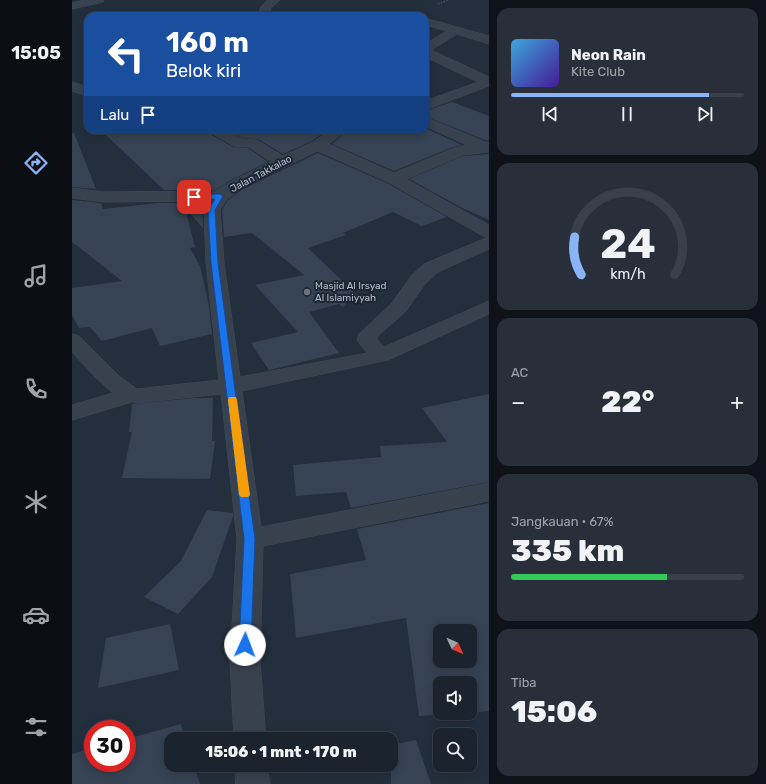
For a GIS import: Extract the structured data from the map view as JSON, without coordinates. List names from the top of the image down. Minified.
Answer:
{"streets":{"street":["Jalan Takkalao"]},"places":["Masjid Al Irsyad Al Islamiyyah"],"north":"bottom right","page":{"tabs":"15:05","turn":["160 m","Belok kiri"],"song":["Neon Rain","Kite Club"],"then":"Lalu","tile":["AC",["Jangkauan · 67%","335 km"],["Tiba","15:06"]],"heat":["−","22°","+"],"limit":"30","trip":"15:06 · 1 mnt · 170 m","gauge":["24","km/h"]}}
